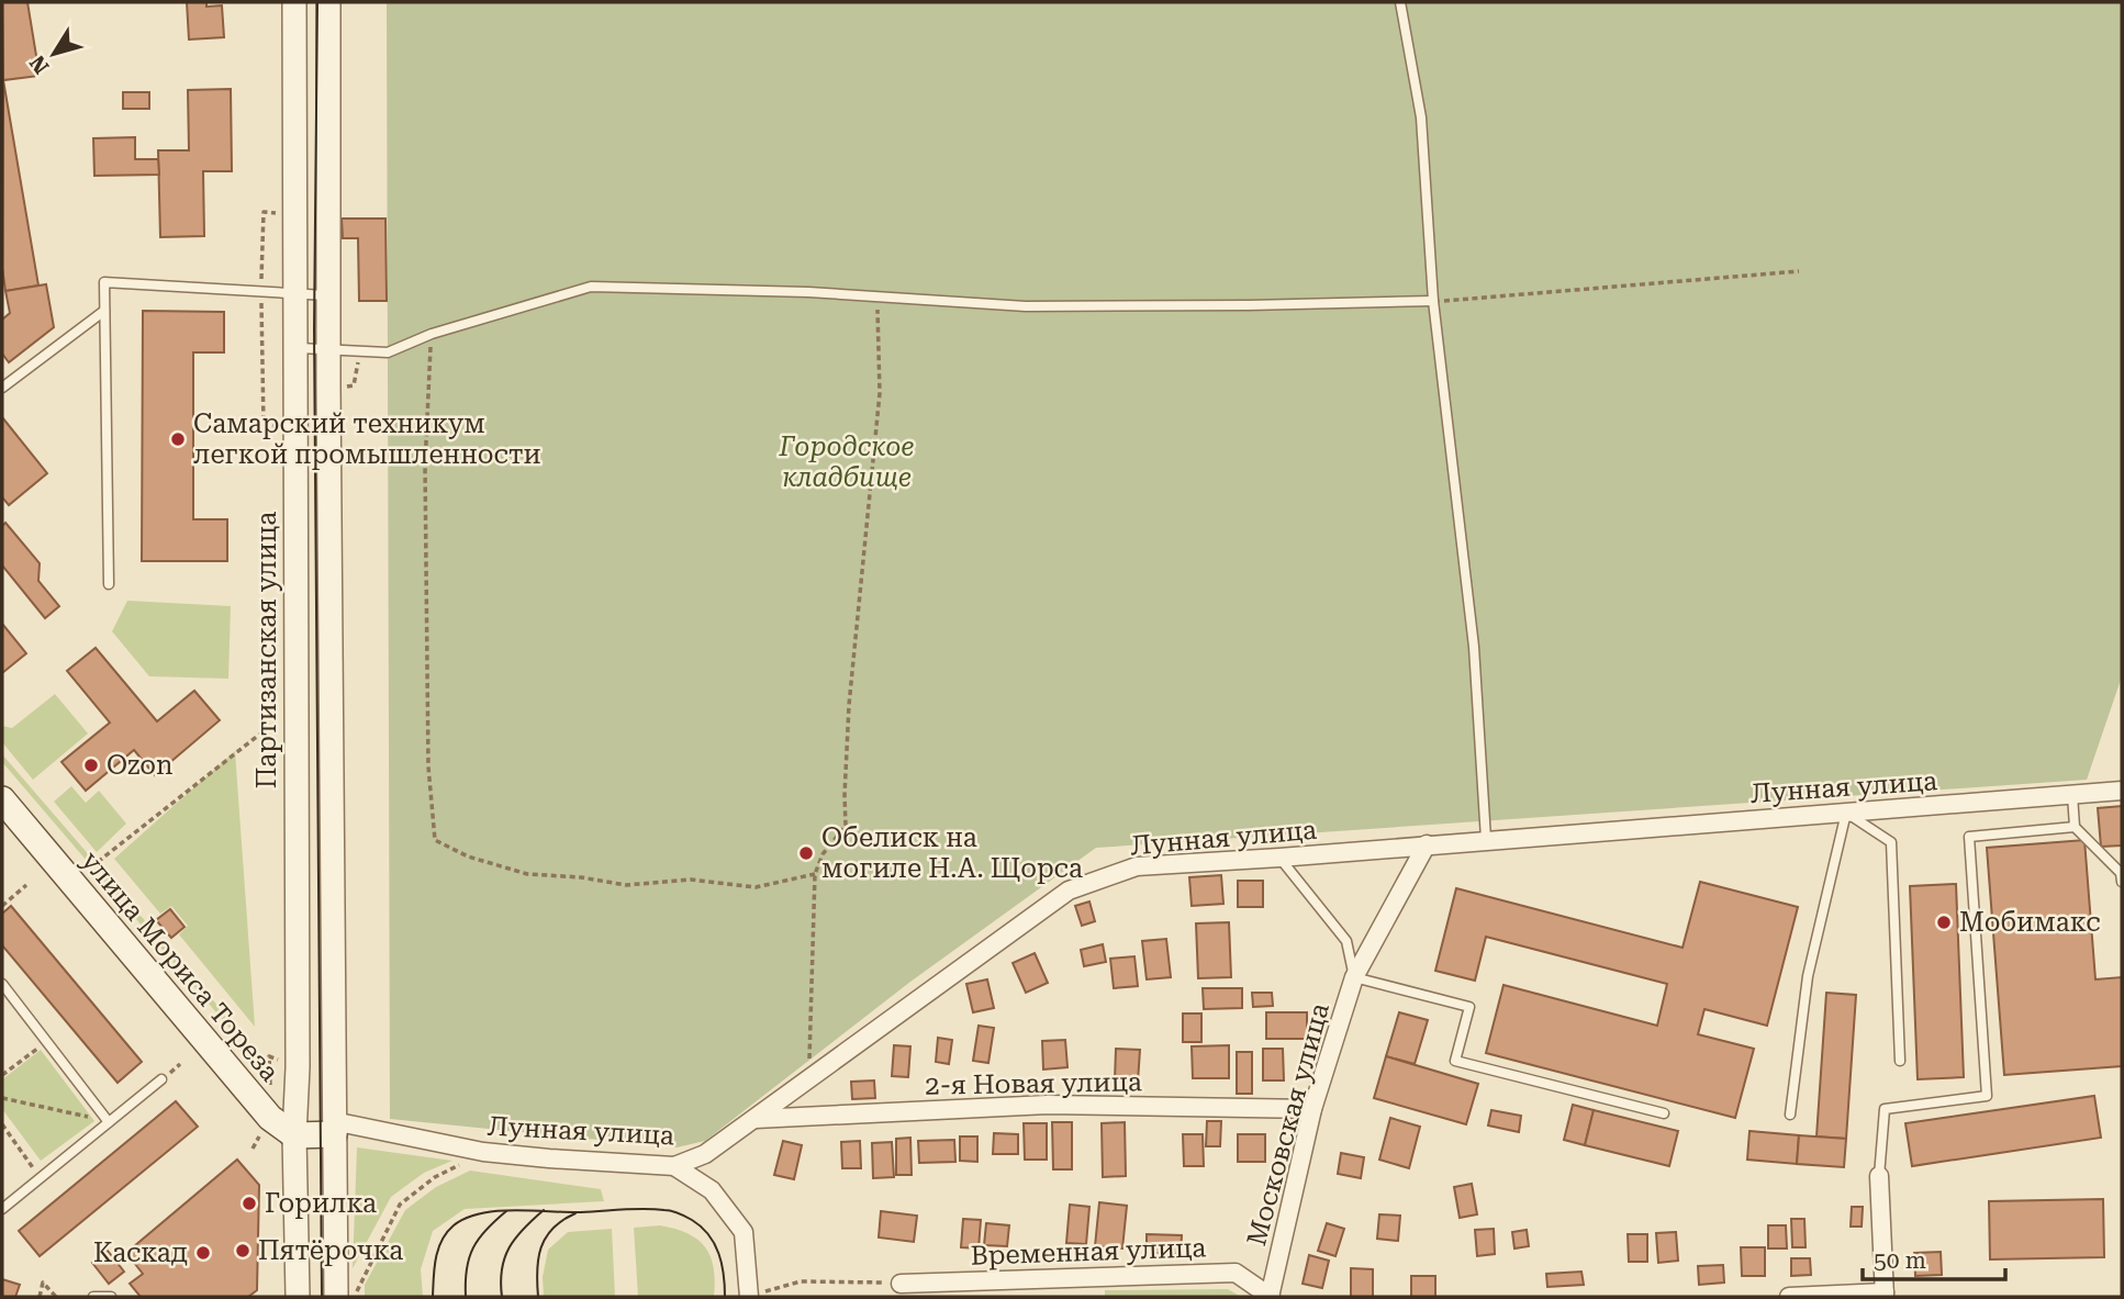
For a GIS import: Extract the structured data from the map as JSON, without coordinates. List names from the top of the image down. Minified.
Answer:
{"streets":{"main road":["улица Мориса Тореза"],"street":["Партизанская улица","Лунная улица","2-я Новая улица","Московская улица","Временная улица"]},"crossings":[["Партизанская улица","улица Мориса Тореза"],["Лунная улица","2-я Новая улица"],["Лунная улица","Московская улица"],["2-я Новая улица","Московская улица"],["Московская улица","Временная улица"]],"parks":["Городское кладбище"],"places":["Самарский техникум легкой промышленности","Ozon","Обелиск на могиле Н.А. Щорса","Мобимакс","Горилка","Пятёрочка","Каскад"],"scale_bar":"50 m","north":"bottom left"}
